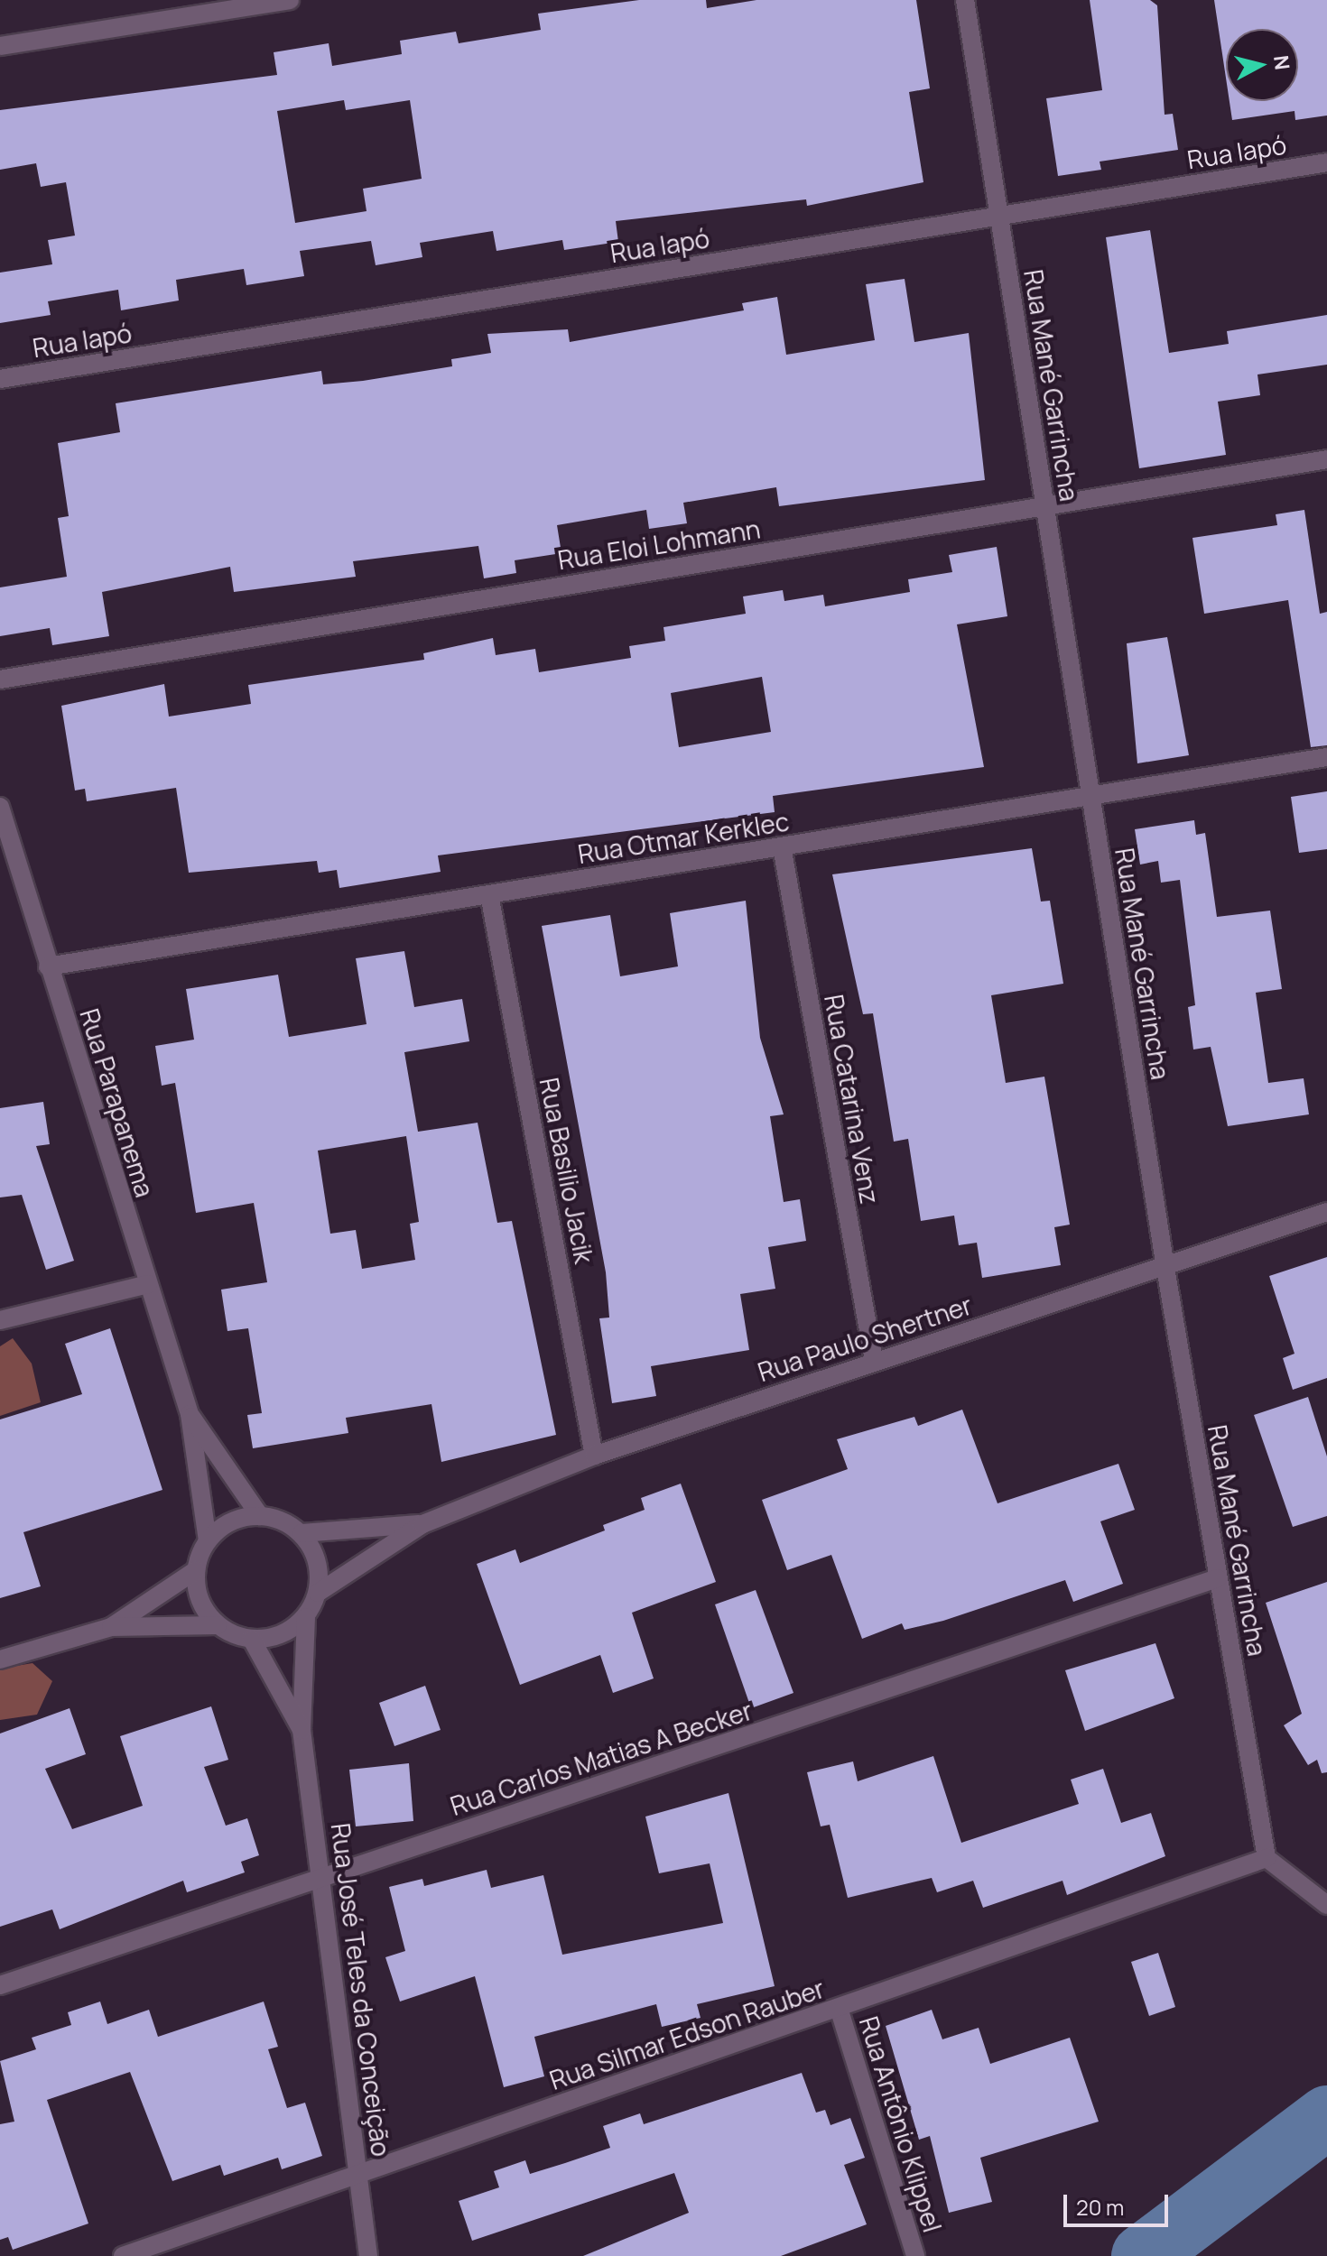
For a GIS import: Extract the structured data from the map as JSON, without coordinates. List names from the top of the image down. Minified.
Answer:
{"streets":{"street":["Rua Iapó","Rua Mané Garrincha","Rua Eloi Lohmann","Rua Otmar Kerklec","Rua Catarina Venz","Rua Parapanema","Rua Basilio Jacik","Rua Paulo Shertner","Rua Carlos Matias A Becker","Rua José Teles da Conceição","Rua Silmar Edson Rauber","Rua Antônio Klippel"]},"crossings":[["Rua Iapó","Rua Mané Garrincha"],["Rua Mané Garrincha","Rua Eloi Lohmann"],["Rua Mané Garrincha","Rua Otmar Kerklec"],["Rua Mané Garrincha","Rua Paulo Shertner"],["Rua Mané Garrincha","Rua Carlos Matias A Becker"],["Rua Mané Garrincha","Rua Silmar Edson Rauber"],["Rua Otmar Kerklec","Rua Catarina Venz"],["Rua Otmar Kerklec","Rua Parapanema"],["Rua Otmar Kerklec","Rua Basilio Jacik"],["Rua Catarina Venz","Rua Paulo Shertner"],["Rua Parapanema","Rua Paulo Shertner"],["Rua Parapanema","Rua José Teles da Conceição"],["Rua Basilio Jacik","Rua Paulo Shertner"],["Rua Paulo Shertner","Rua José Teles da Conceição"],["Rua Carlos Matias A Becker","Rua José Teles da Conceição"],["Rua José Teles da Conceição","Rua Silmar Edson Rauber"],["Rua Silmar Edson Rauber","Rua Antônio Klippel"]],"scale_bar":"20 m","north":"right"}
